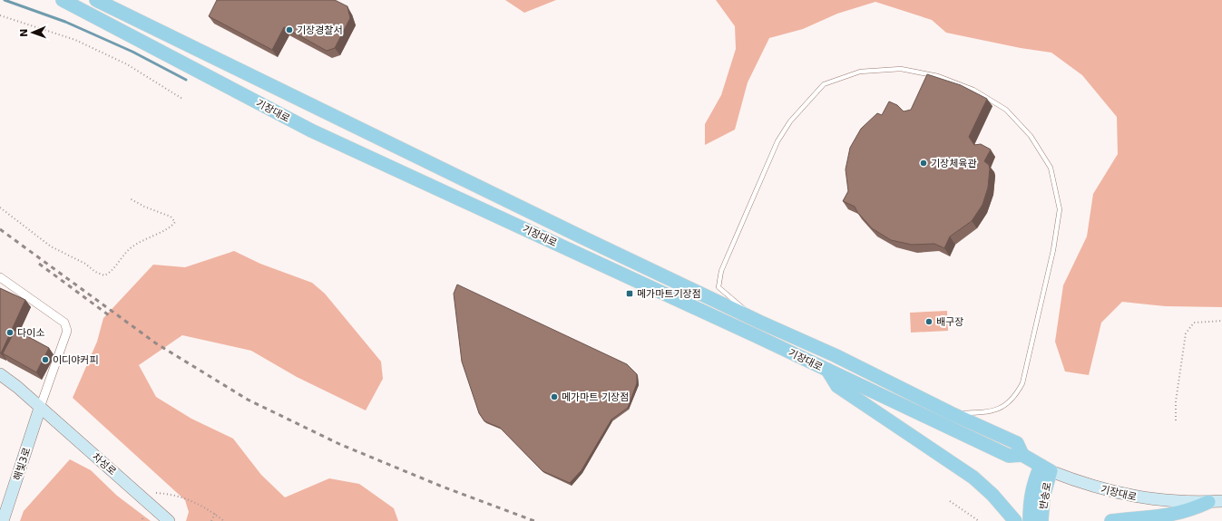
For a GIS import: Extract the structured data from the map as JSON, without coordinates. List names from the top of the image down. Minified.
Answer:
{"streets":{"main road":["기장대로","해빛3로","차성로","반송로"]},"crossings":[["기장대로","반송로"],["해빛3로","차성로"]],"places":{"other":["기장경찰서","기장체육관","배구장","다이소","이디야커피","메가마트 기장점"],"transit":["메가마트기장점"]},"north":"left"}
